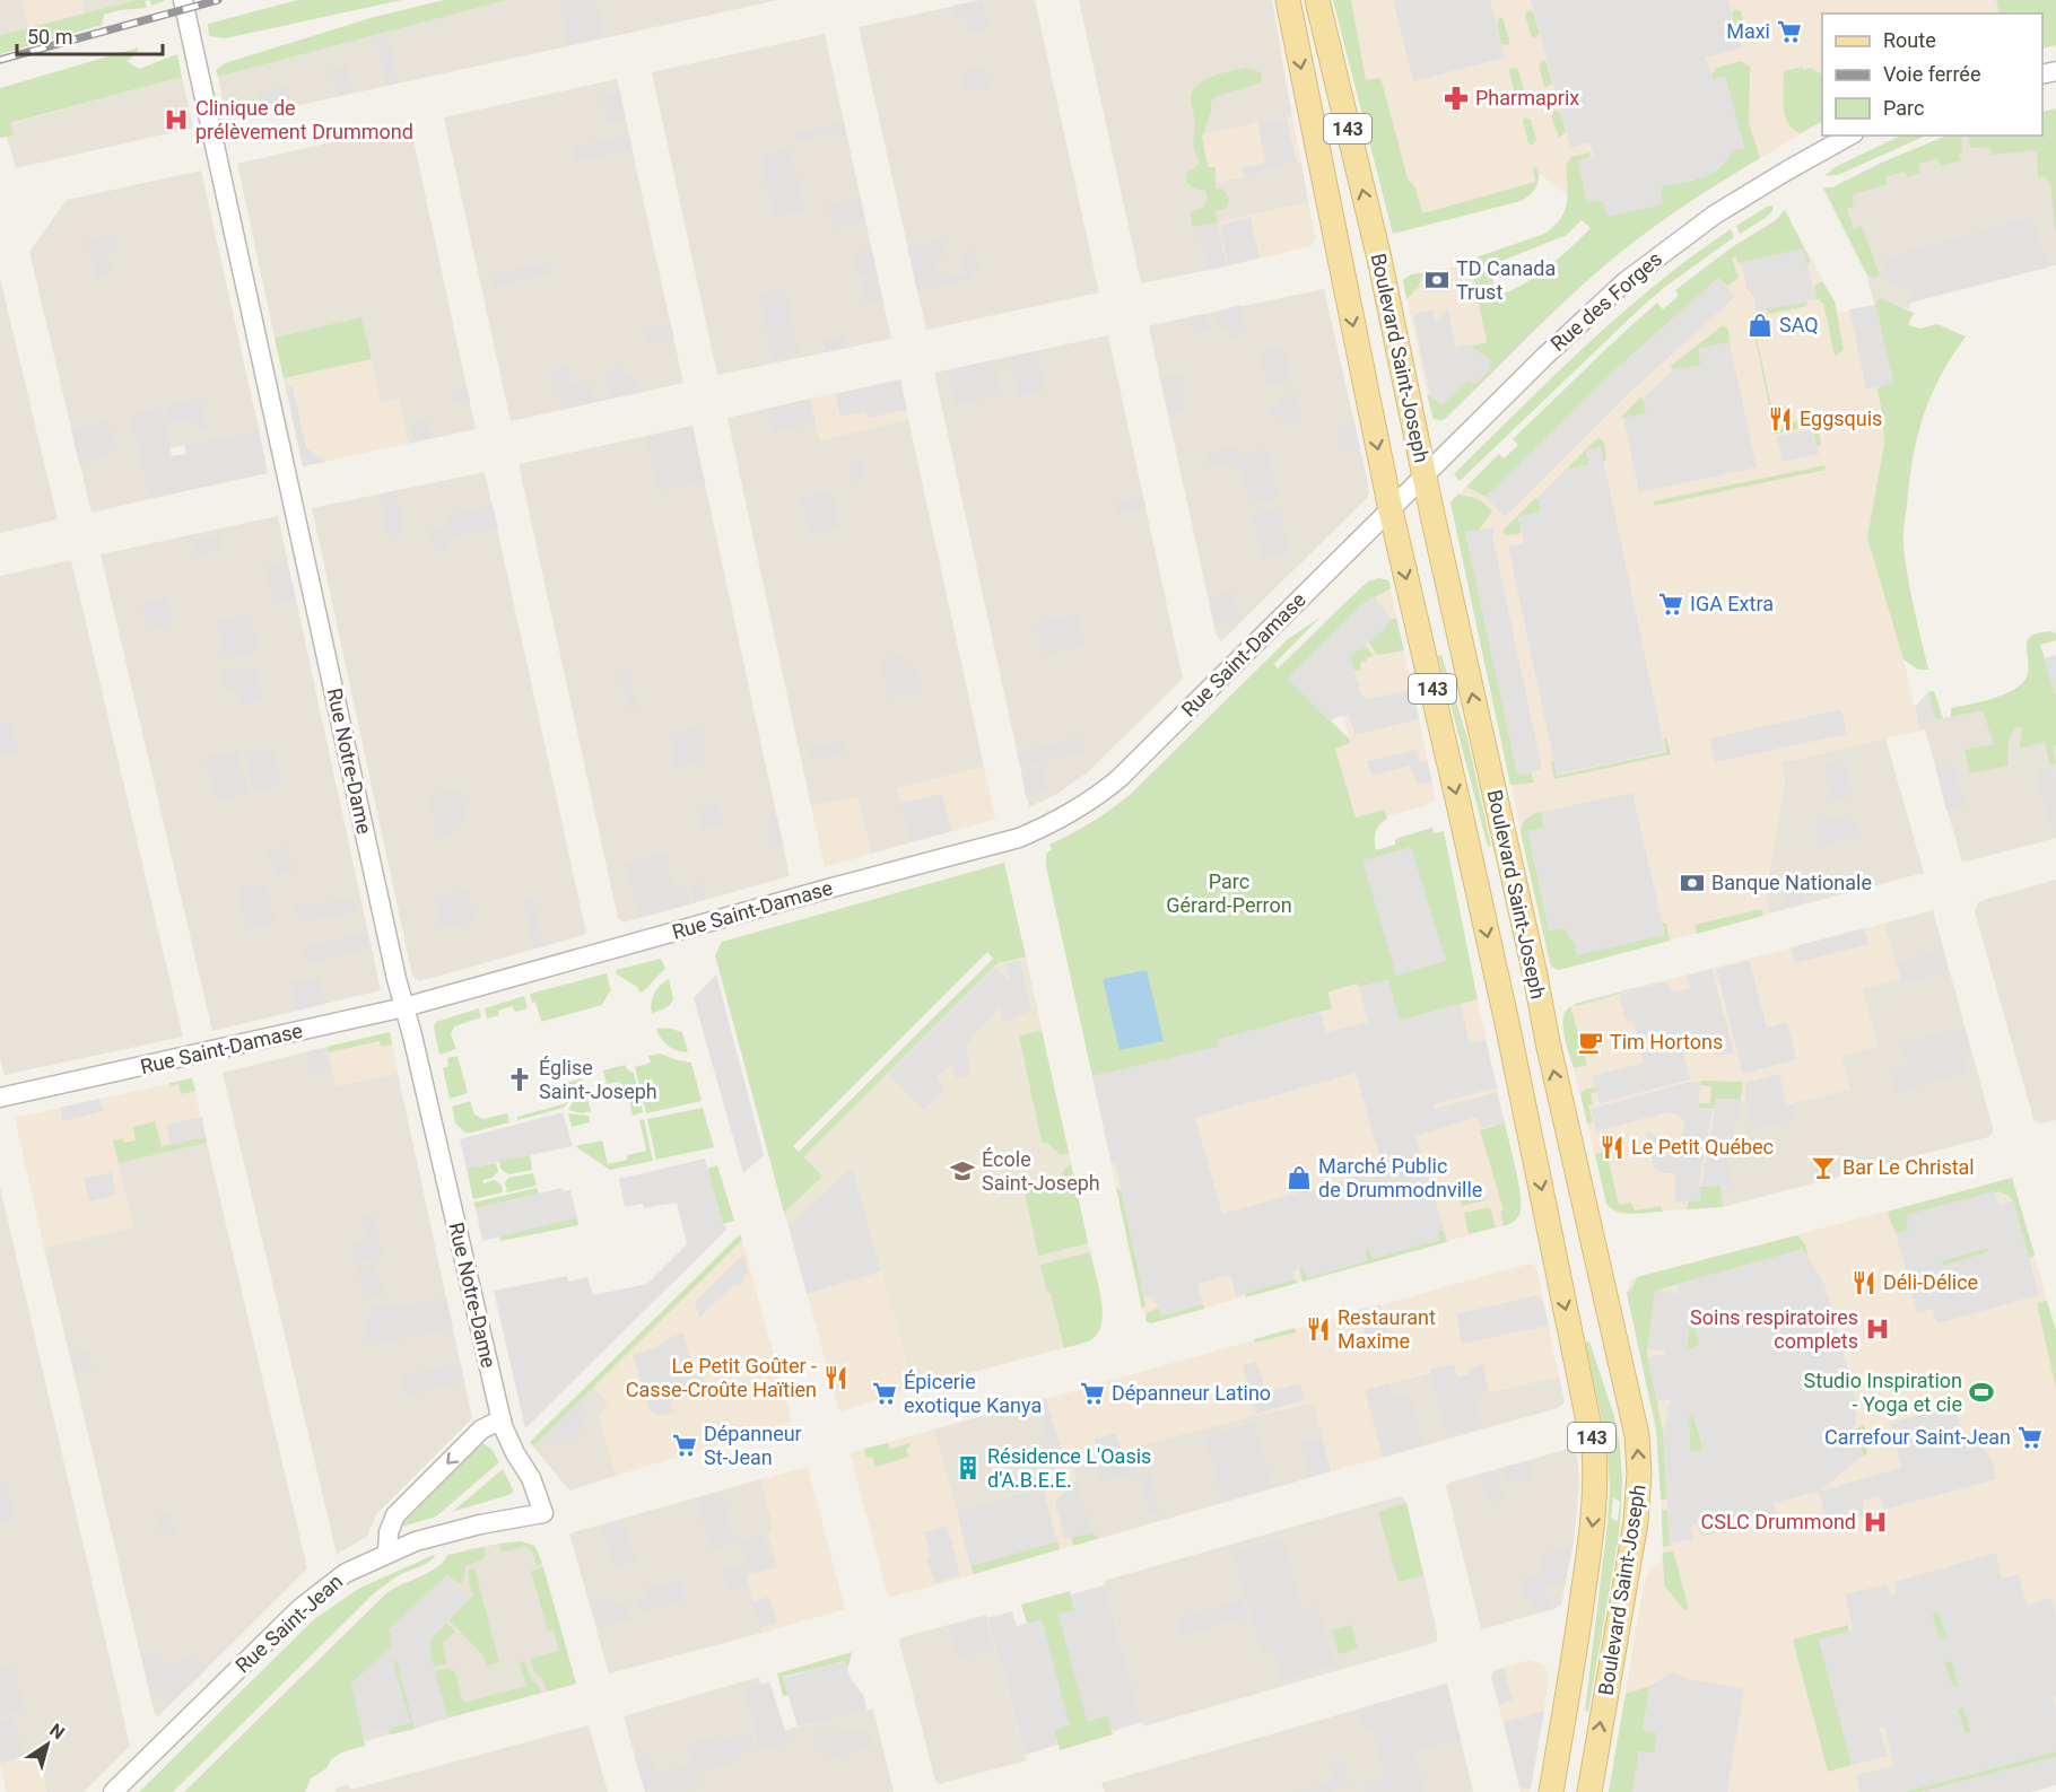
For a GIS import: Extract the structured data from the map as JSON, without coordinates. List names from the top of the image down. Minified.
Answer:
{"streets":{"main road":["143","Boulevard Saint-Joseph"],"street":["Rue des Forges","Rue Saint-Damase","Rue Notre-Dame","Rue Saint-Jean"]},"crossings":[["Rue des Forges","Boulevard Saint-Joseph"],["Rue des Forges","Rue Saint-Damase"],["Boulevard Saint-Joseph","Rue Saint-Damase"],["Rue Saint-Damase","Rue Notre-Dame"],["Rue Notre-Dame","Rue Saint-Jean"]],"parks":["Parc Gérard-Perron"],"places":{"supermarket":["Maxi","IGA Extra","Épicerie exotique Kanya","Dépanneur Latino","Carrefour Saint-Jean","Dépanneur St-Jean"],"pharmacy":["Pharmaprix"],"hospital":["Clinique de prélèvement Drummond","Soins respiratoires complets","CSLC Drummond"],"bank":["TD Canada Trust","Banque Nationale"],"shop":["SAQ","Marché Public de Drummodnville"],"restaurant":["Eggsquis","Le Petit Québec","Déli-Délice","Restaurant Maxime","Le Petit Goûter - Casse-Croûte Haïtien"],"cafe":["Tim Hortons"],"church":["Église Saint-Joseph"],"bar":["Bar Le Christal"],"school or university":["École Saint-Joseph"],"sports":["Studio Inspiration - Yoga et cie"],"building":["Résidence L'Oasis d'A.B.E.E."]},"legend":["Route","Voie ferrée","Parc"],"scale_bar":"50 m","north":"top right"}
